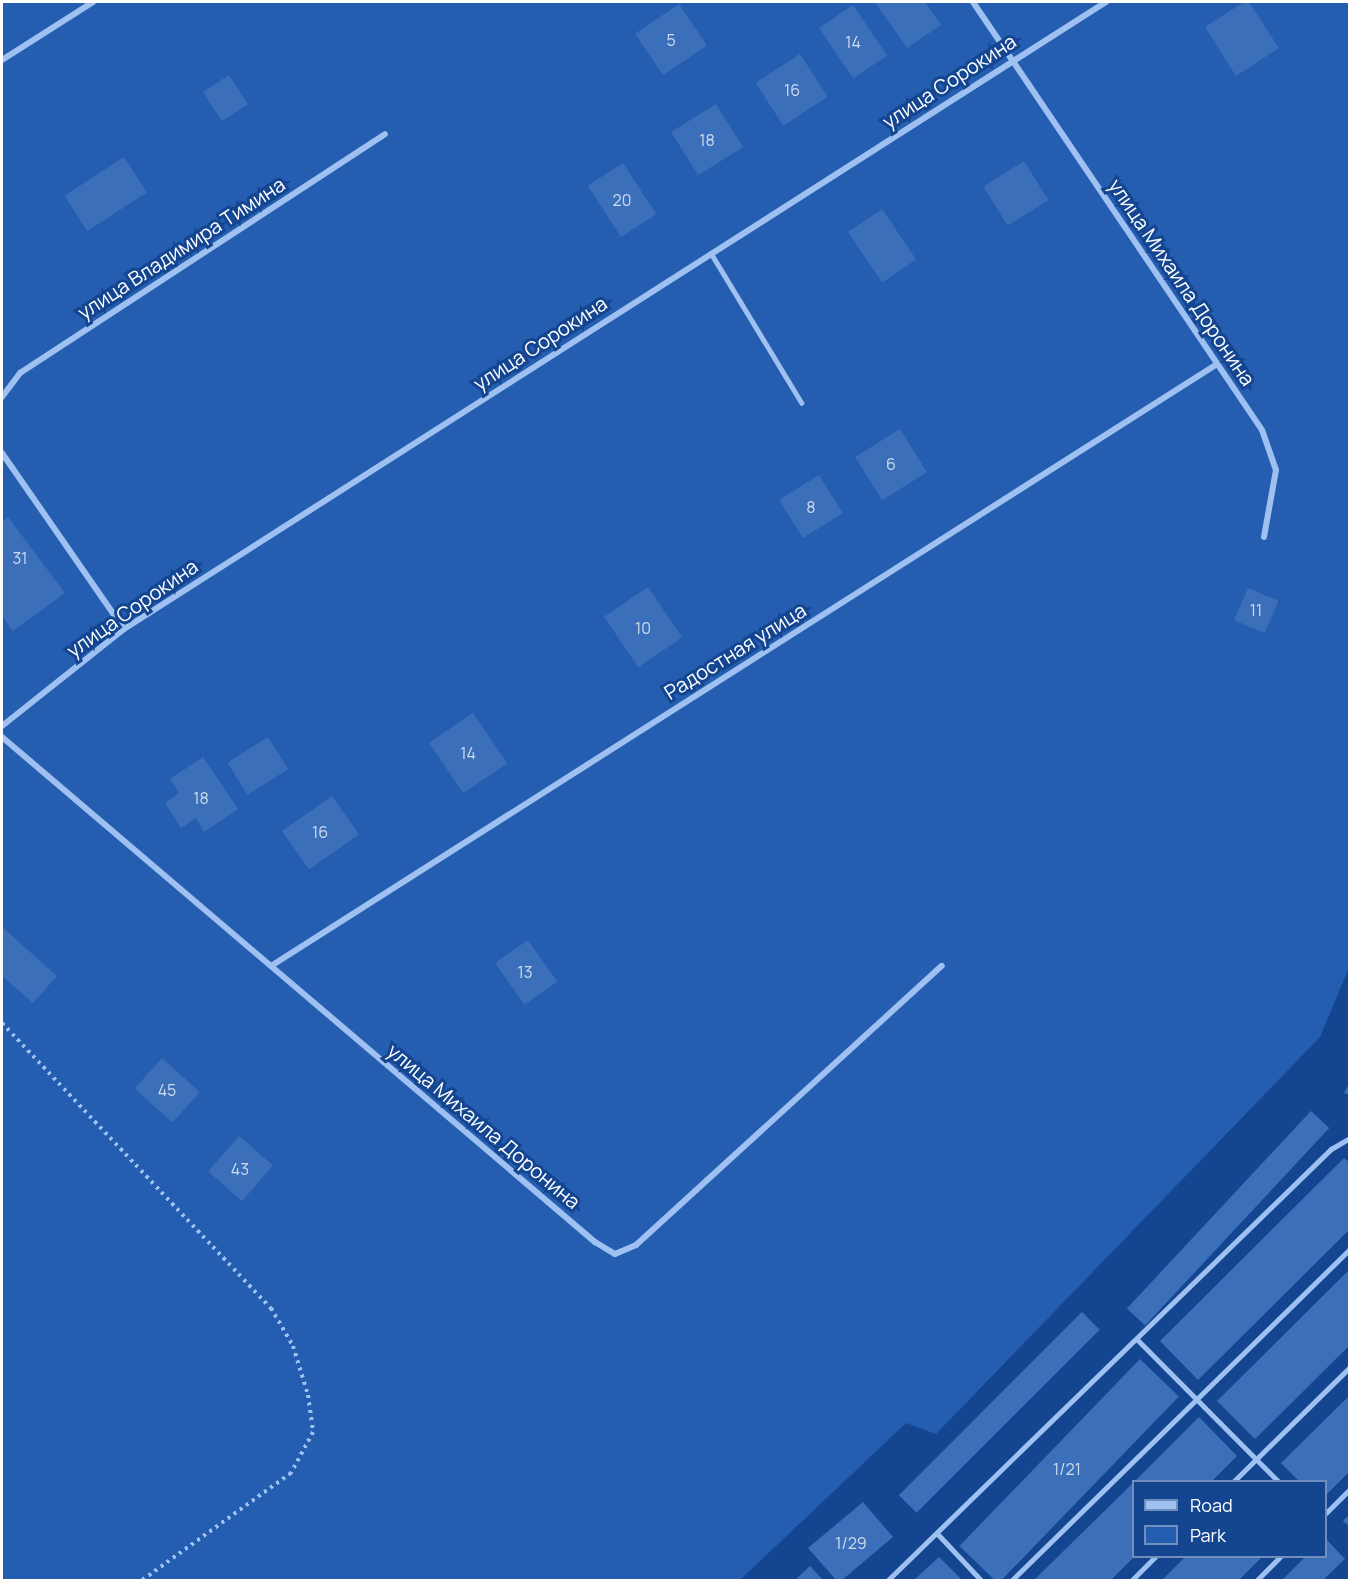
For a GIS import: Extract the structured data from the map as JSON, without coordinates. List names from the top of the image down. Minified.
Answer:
{"streets":{"street":["улица Сорокина","улица Владимира Тимина","улица Михаила Доронина","Радостная улица"]},"crossings":[["улица Сорокина","улица Михаила Доронина"],["улица Михаила Доронина","Радостная улица"]],"house_numbers":["5","14","16","18","20","6","8","31","11","10","14","18","16","13","45","43","1/21","1/29"],"legend":["Road","Park"]}
